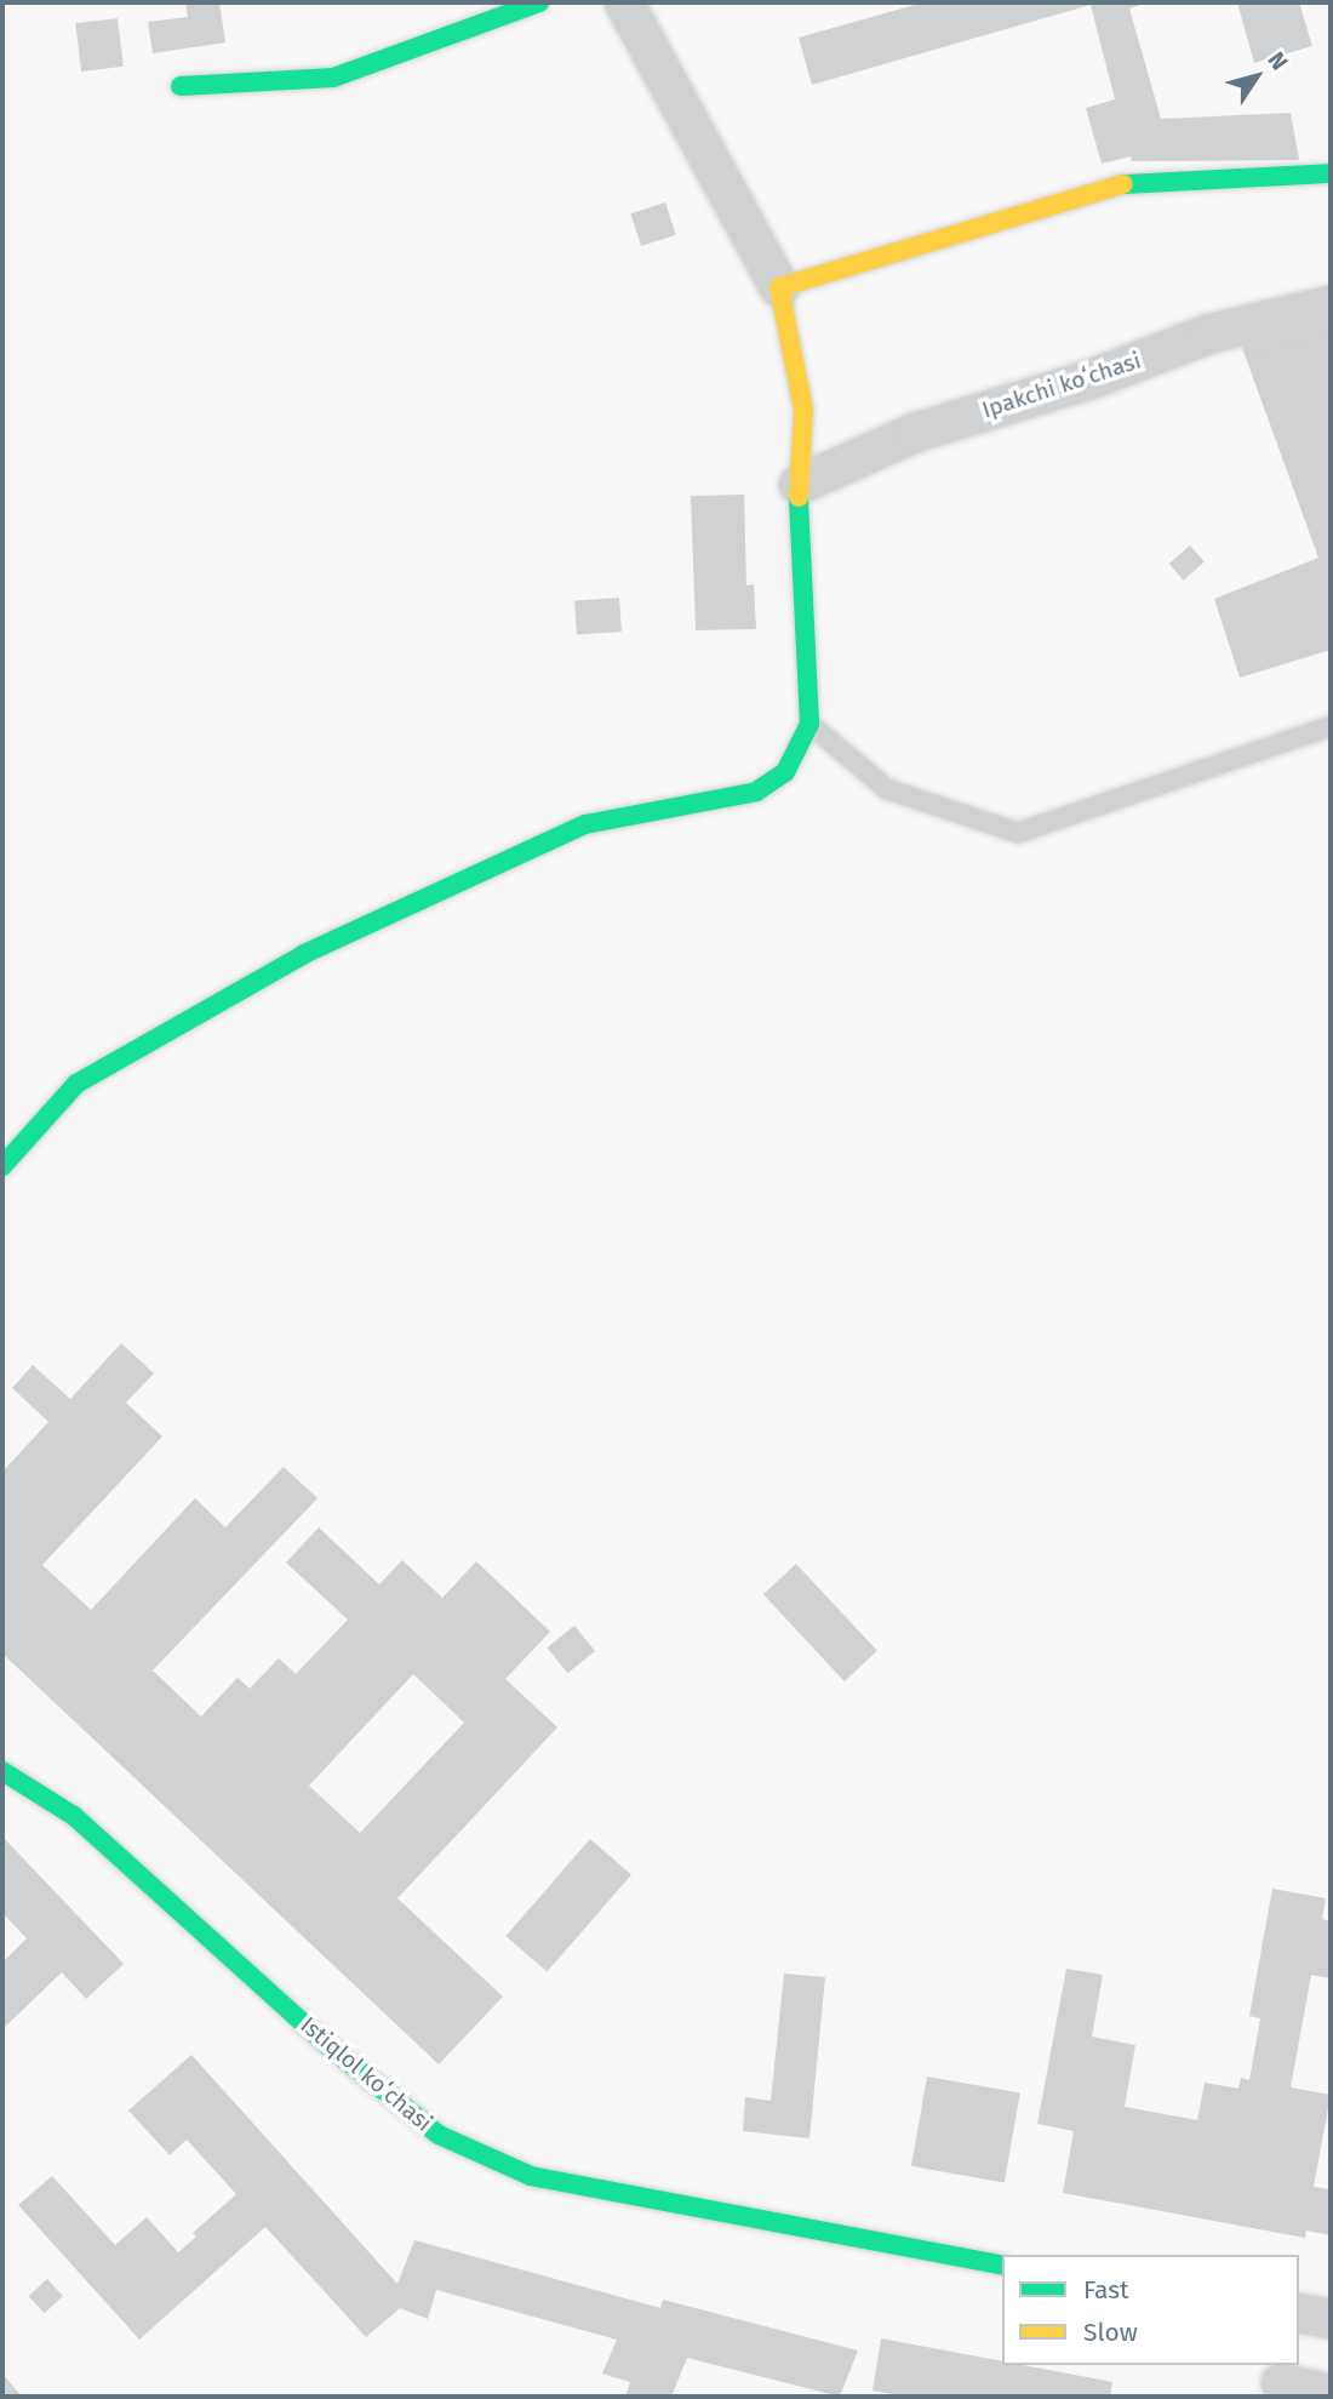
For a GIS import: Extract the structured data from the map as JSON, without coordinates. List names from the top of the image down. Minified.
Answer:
{"streets":{"street":["Ipakchi koʻchasi","Istiqlol koʻchasi"]},"legend":["Fast","Slow"],"north":"top right"}
